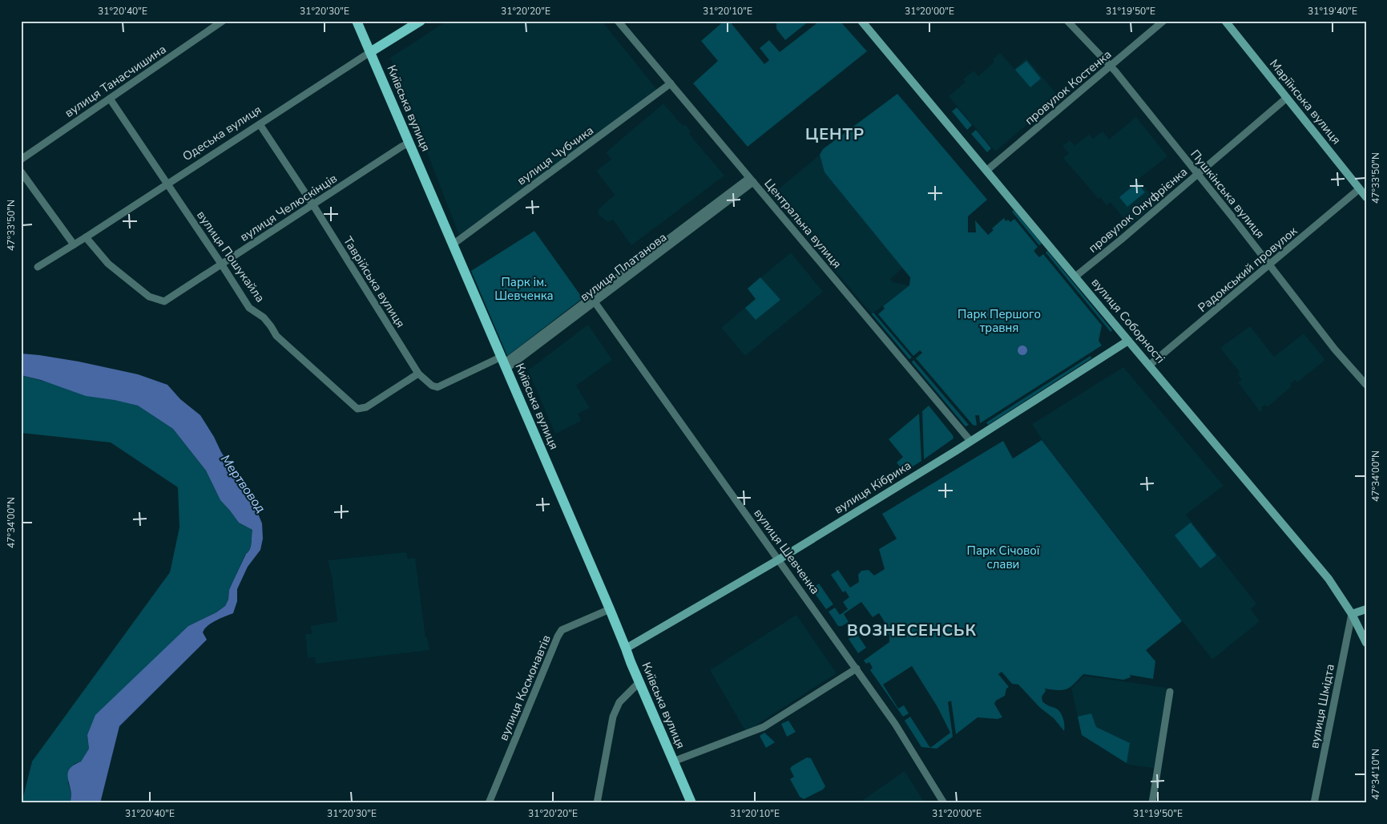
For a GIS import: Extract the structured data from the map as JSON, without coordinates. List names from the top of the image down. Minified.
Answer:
{"streets":{"main road":["Маріїнська вулиця","Київська вулиця","Одеська вулиця","вулиця Соборності","вулиця Кібрика"],"street":["вулиця Танасчишина","провулок Костенка","вулиця Чубчика","Пушкінська вулиця","вулиця Челюскінців","провулок Онуфрієнка","Центральна вулиця","вулиця Пошукайла","вулиця Платанова","Радомський провулок","Таврійська вулиця","вулиця Шевченка","вулиця Космонавтів","вулиця Шмідта"]},"crossings":[["вулиця Танасчишина","вулиця Пошукайла"],["провулок Костенка","Пушкінська вулиця"],["провулок Костенка","вулиця Соборності"],["Маріїнська вулиця","провулок Онуфрієнка"],["Маріїнська вулиця","Радомський провулок"],["Київська вулиця","Одеська вулиця"],["Київська вулиця","вулиця Чубчика"],["Київська вулиця","вулиця Челюскінців"],["Київська вулиця","вулиця Платанова"],["Київська вулиця","Таврійська вулиця"],["Київська вулиця","вулиця Кібрика"],["Київська вулиця","вулиця Космонавтів"],["Одеська вулиця","вулиця Челюскінців"],["Одеська вулиця","вулиця Пошукайла"],["Одеська вулиця","Таврійська вулиця"],["вулиця Чубчика","Центральна вулиця"],["Пушкінська вулиця","провулок Онуфрієнка"],["Пушкінська вулиця","Радомський провулок"],["вулиця Челюскінців","вулиця Пошукайла"],["вулиця Челюскінців","Таврійська вулиця"],["провулок Онуфрієнка","вулиця Соборності"],["Центральна вулиця","вулиця Платанова"],["Центральна вулиця","вулиця Кібрика"],["вулиця Пошукайла","Таврійська вулиця"],["вулиця Платанова","Таврійська вулиця"],["вулиця Платанова","вулиця Шевченка"],["Радомський провулок","вулиця Соборності"],["вулиця Соборності","вулиця Кібрика"],["вулиця Соборності","вулиця Шмідта"],["вулиця Кібрика","вулиця Шевченка"]],"districts":["ЦЕНТР","ВОЗНЕСЕНСЬК"],"water":["Мертвовод"],"parks":["Парк ім. Шевченка","Парк Першого травня","Парк Січової слави"],"coordinates":["31°20'40\"E","31°20'30\"E","31°20'20\"E","31°20'10\"E","31°20'00\"E","31°19'50\"E","31°19'40\"E","47°33'50\"N","47°34'00\"N","47°34'10\"N"]}
